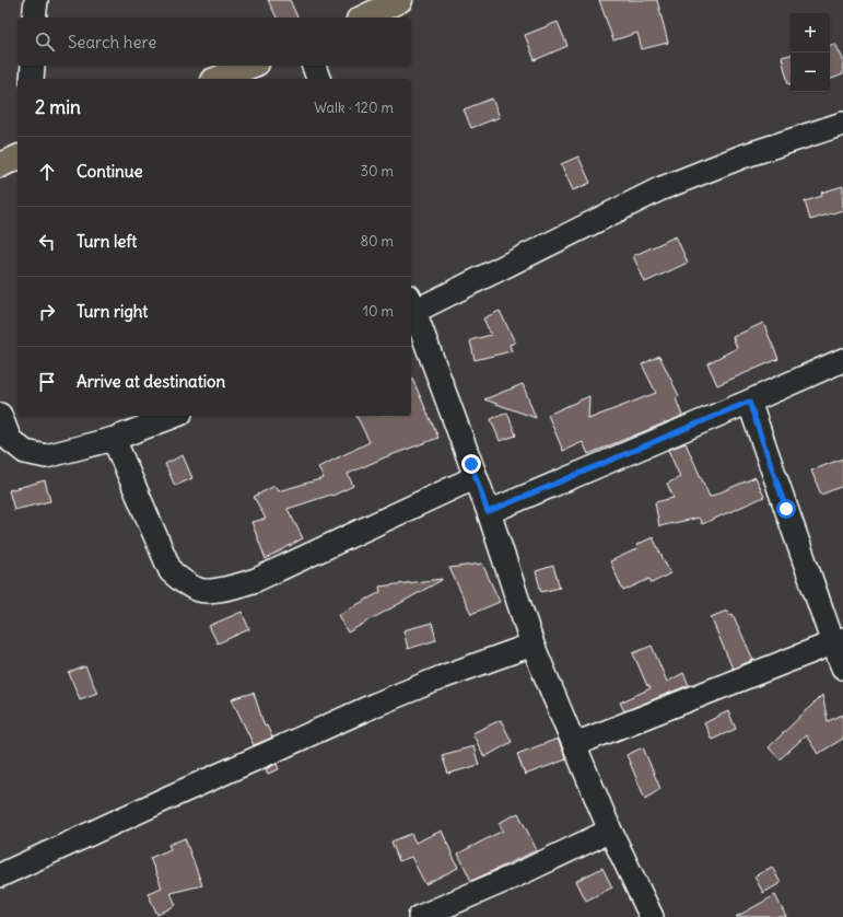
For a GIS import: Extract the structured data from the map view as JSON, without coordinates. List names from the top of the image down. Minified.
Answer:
{"page":{"map_buttons":["+","−"],"search":"Search here","heading":["2 min","Walk · 120 m"],"list":[["Continue","30 m"],["Turn left","80 m"],["Turn right","10 m"],"Arrive at destination"]}}
